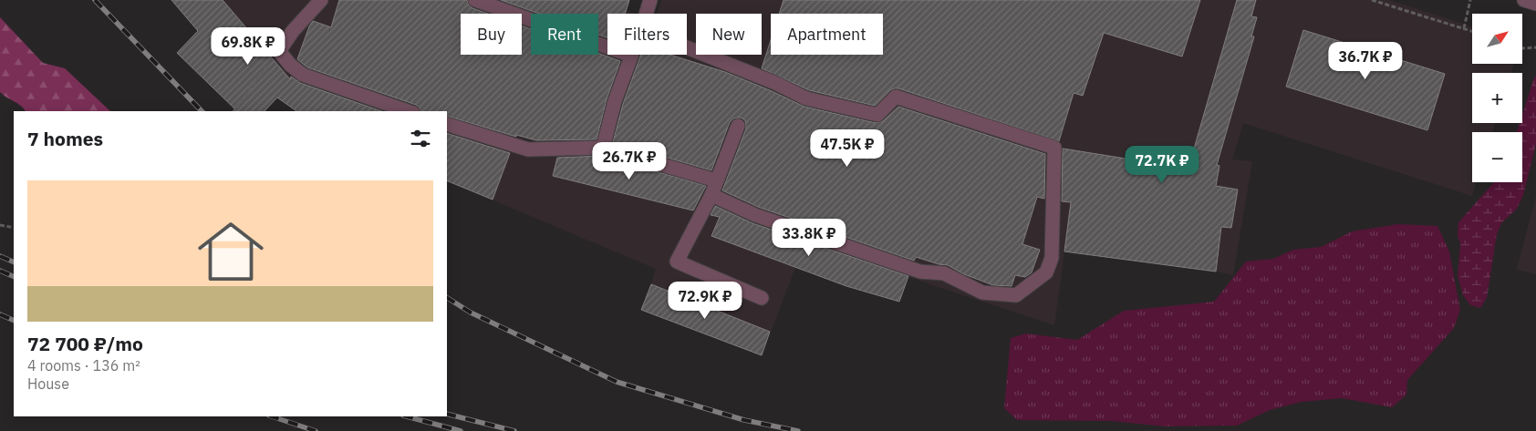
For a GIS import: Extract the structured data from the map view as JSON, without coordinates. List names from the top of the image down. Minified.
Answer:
{"north":"top right","page":{"map_buttons":["+","−"],"chip":["Buy","Rent","Filters","New","Apartment"],"price":["69.8K ₽","36.7K ₽","47.5K ₽","26.7K ₽","72.7K ₽","33.8K ₽","72.9K ₽"],"heading":"7 homes","list":[{"name":"72 700 ₽/mo","note":"4 rooms · 136 m² · House"}]}}
